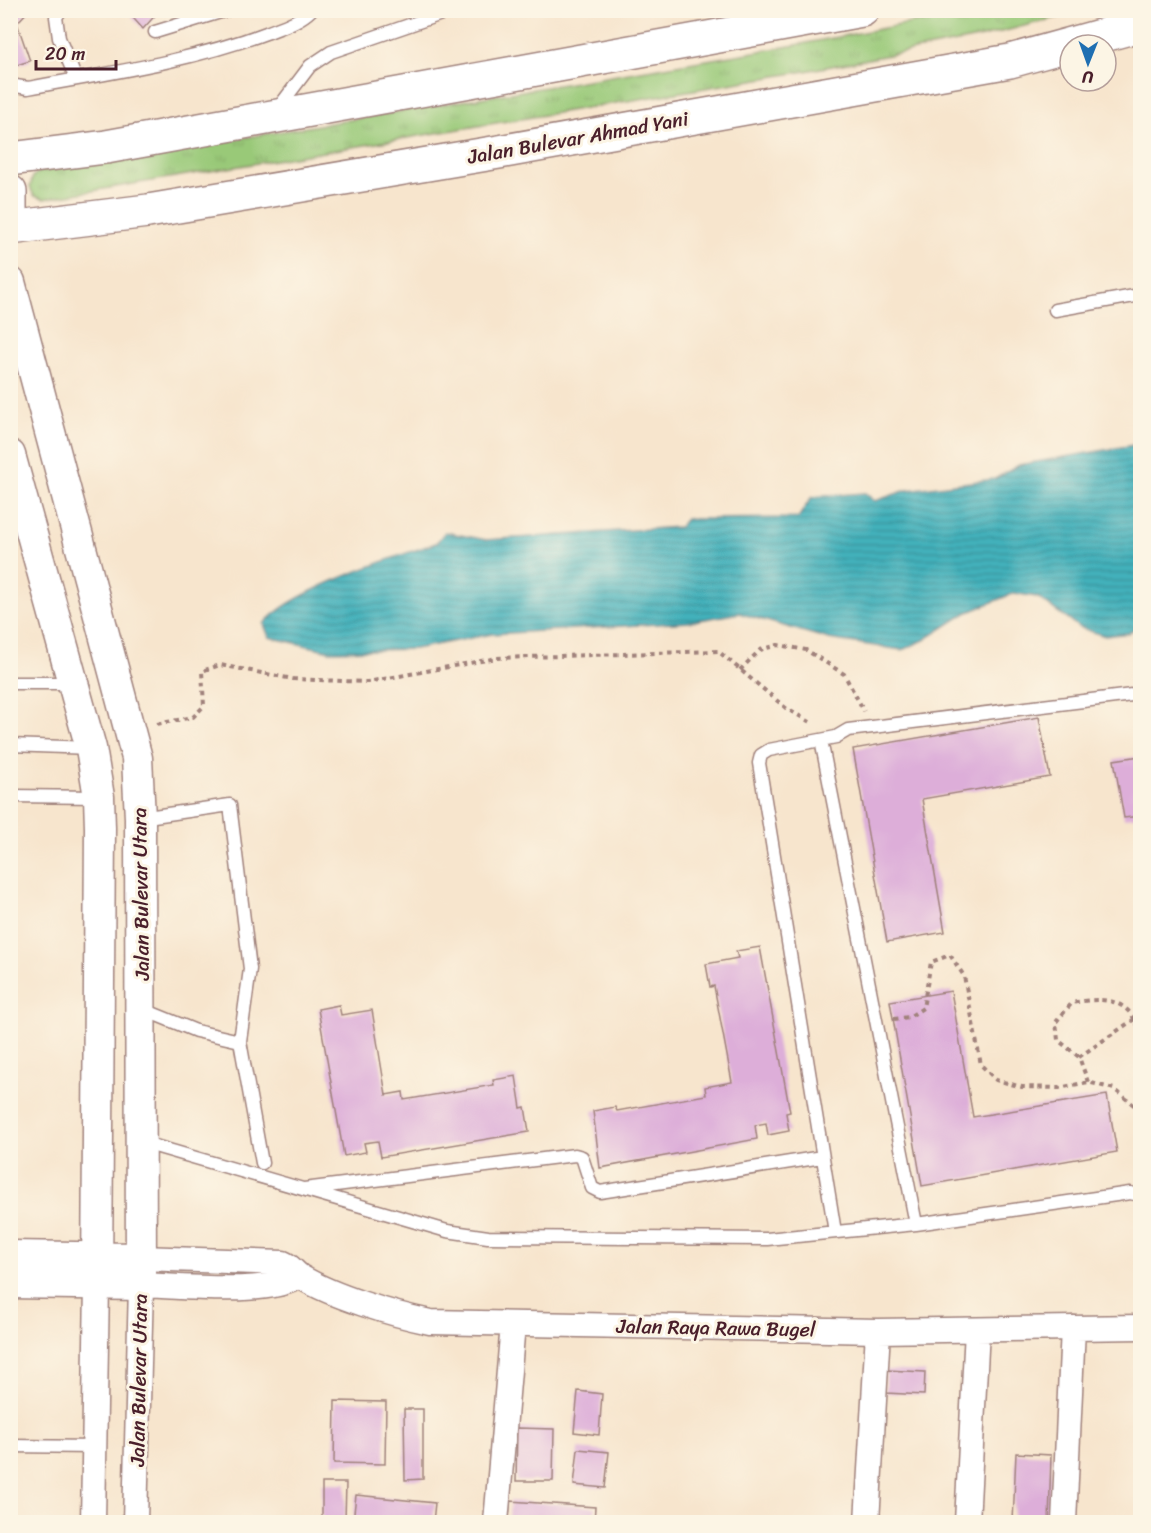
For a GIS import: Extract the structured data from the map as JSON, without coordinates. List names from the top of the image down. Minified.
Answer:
{"streets":{"main road":["Jalan Bulevar Ahmad Yani"],"street":["Jalan Bulevar Utara","Jalan Raya Rawa Bugel"]},"crossings":[["Jalan Bulevar Utara","Jalan Raya Rawa Bugel"]],"scale_bar":"20 m","north":"bottom"}
